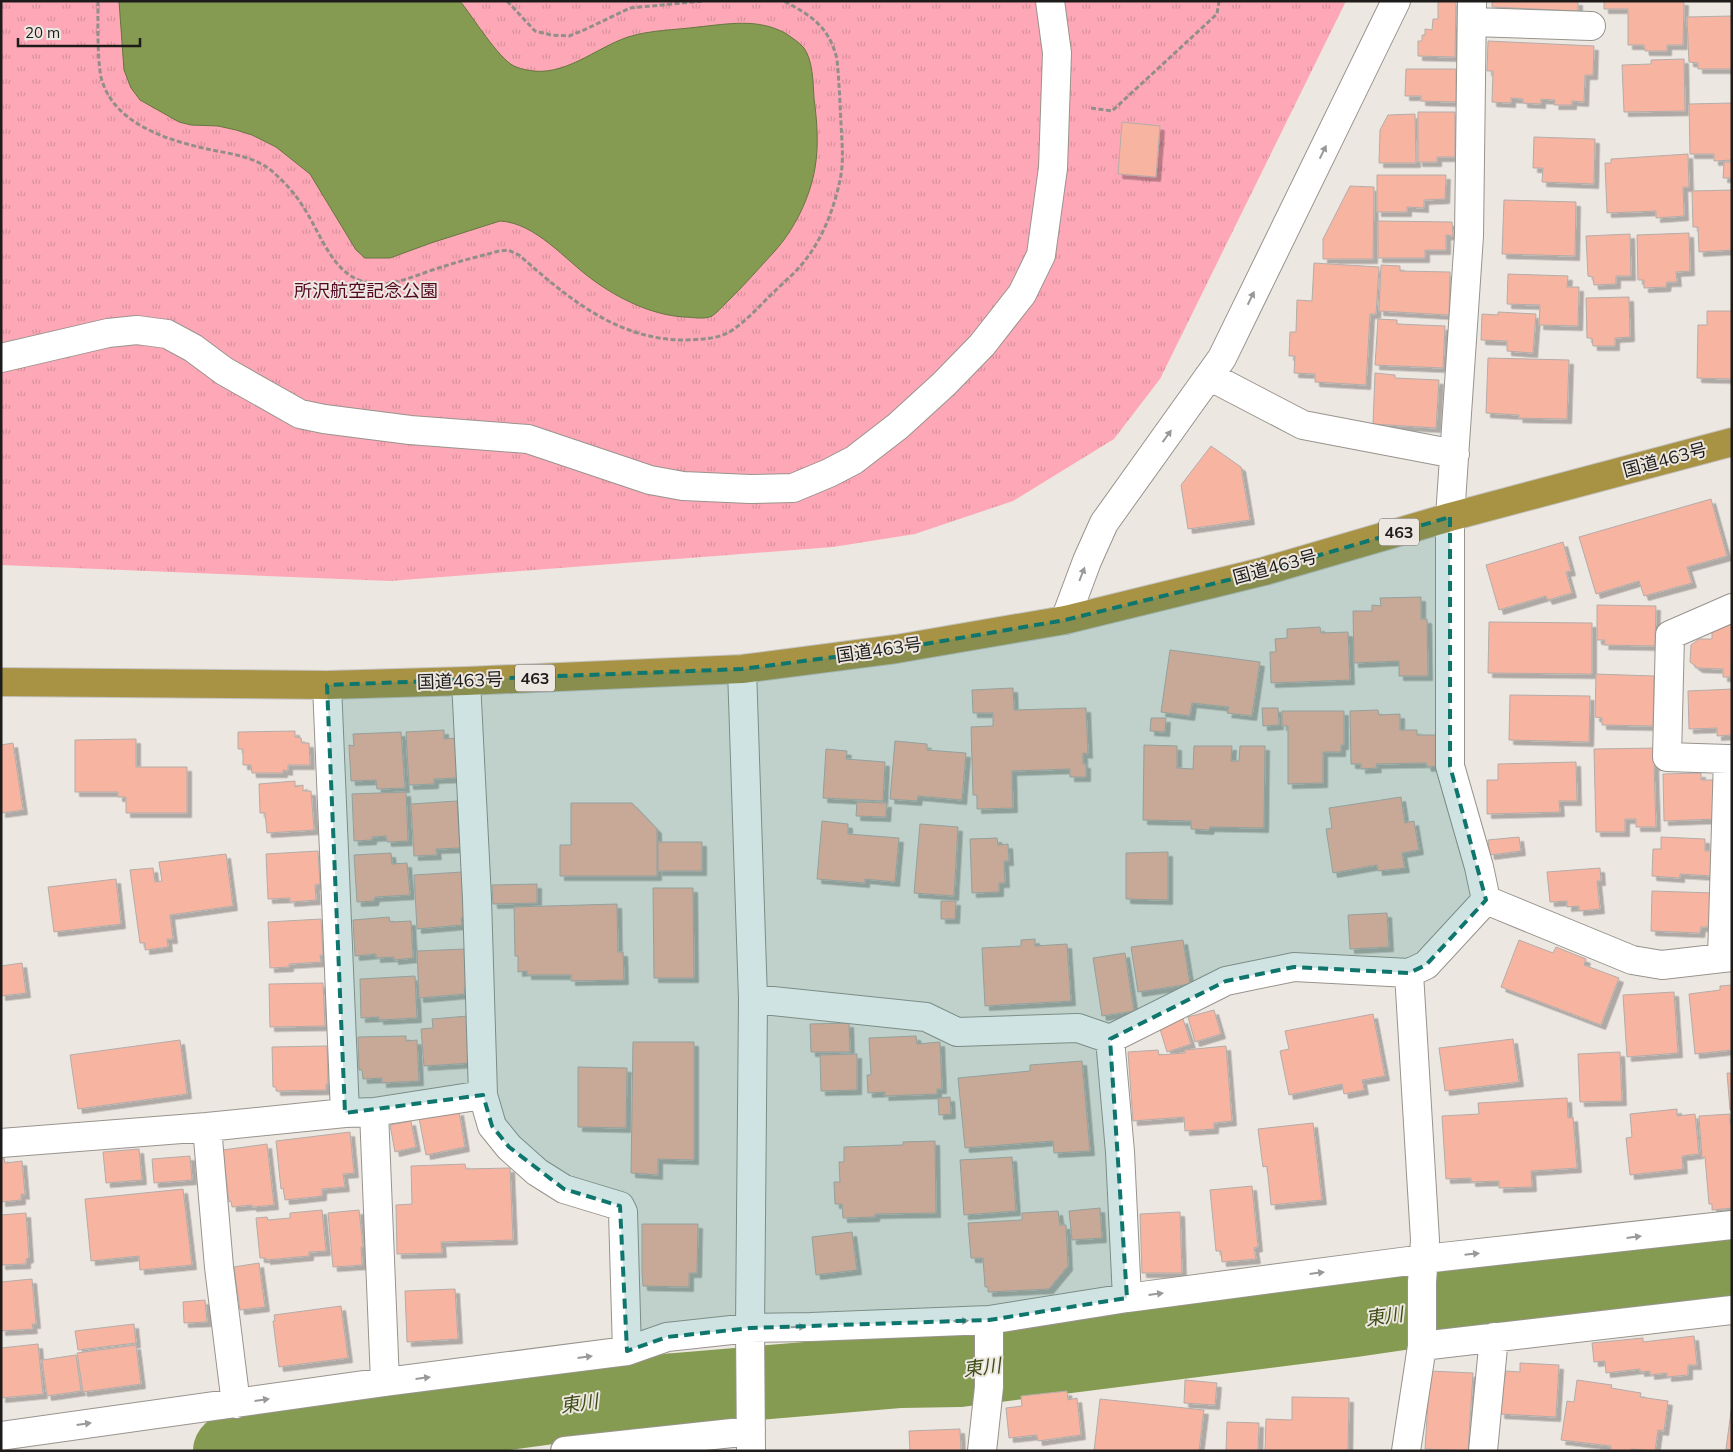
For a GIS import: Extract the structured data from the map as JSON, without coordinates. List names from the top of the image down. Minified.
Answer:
{"streets":{"highway":["国道463号","463"]},"water":["東川"],"parks":["所沢航空記念公園"],"scale_bar":"20 m"}
